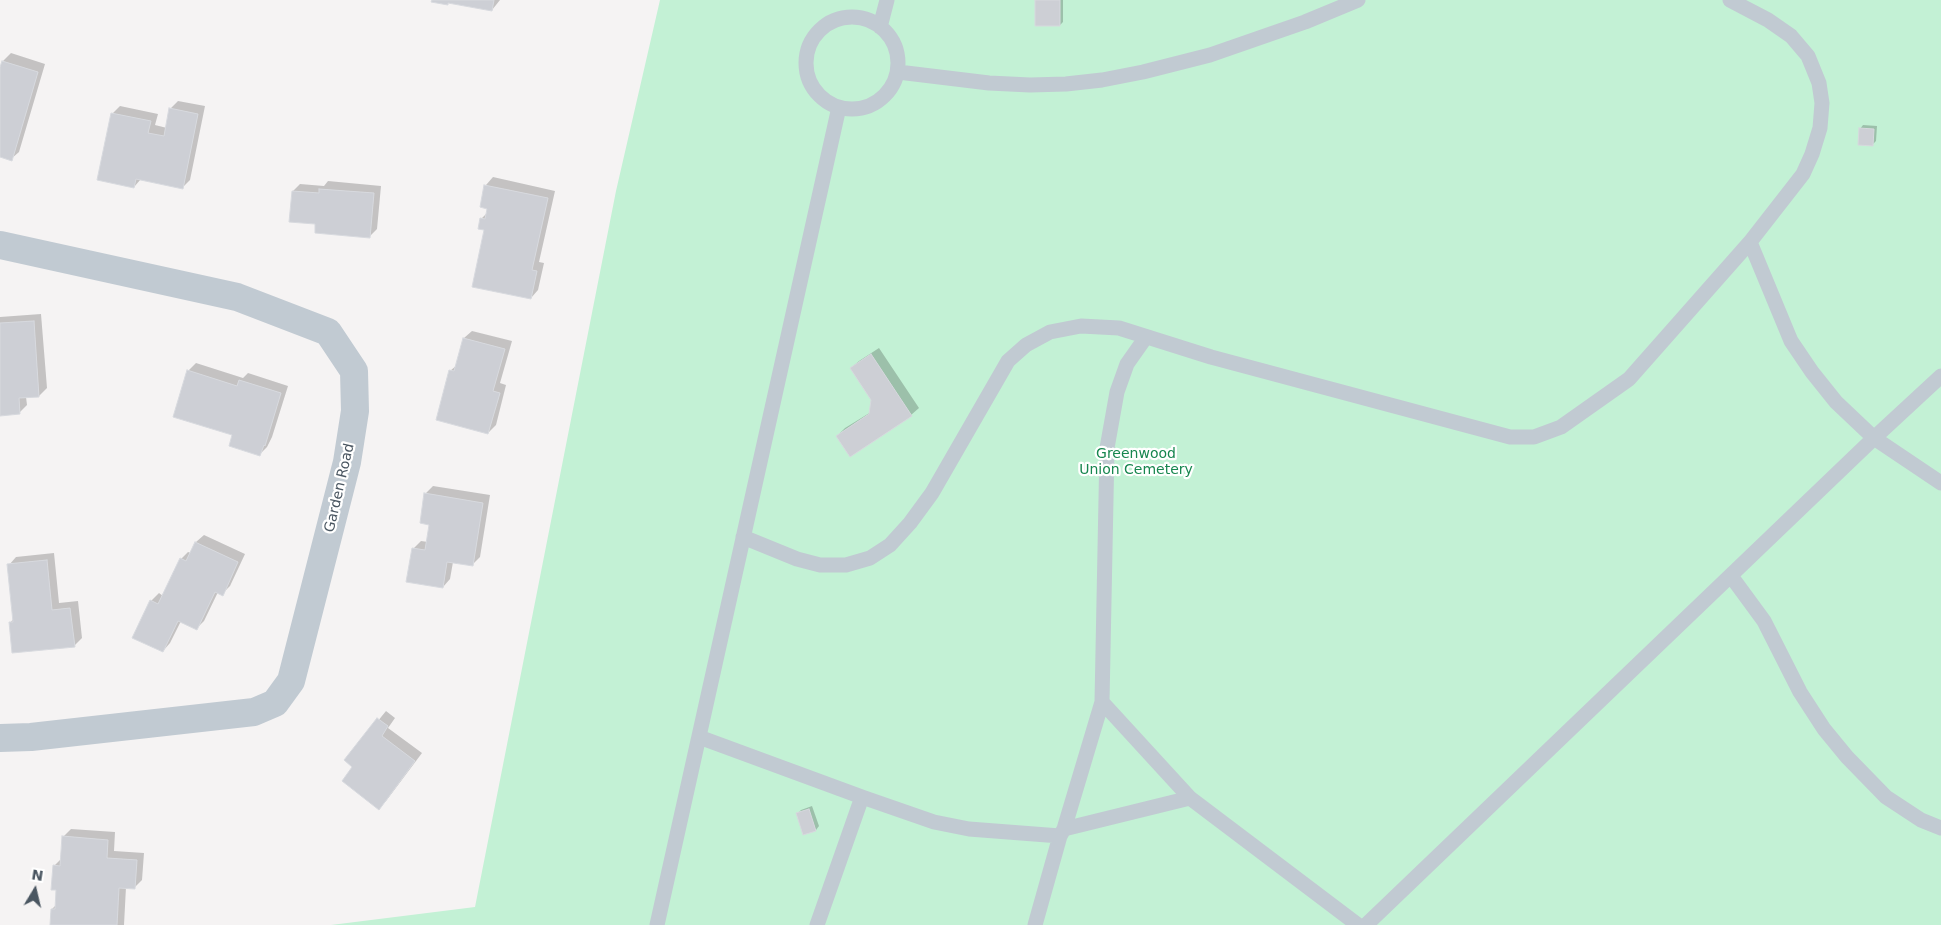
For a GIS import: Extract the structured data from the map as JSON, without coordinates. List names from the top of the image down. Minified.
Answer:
{"streets":{"street":["Garden Road"]},"parks":["Greenwood Union Cemetery"],"north":"top"}
